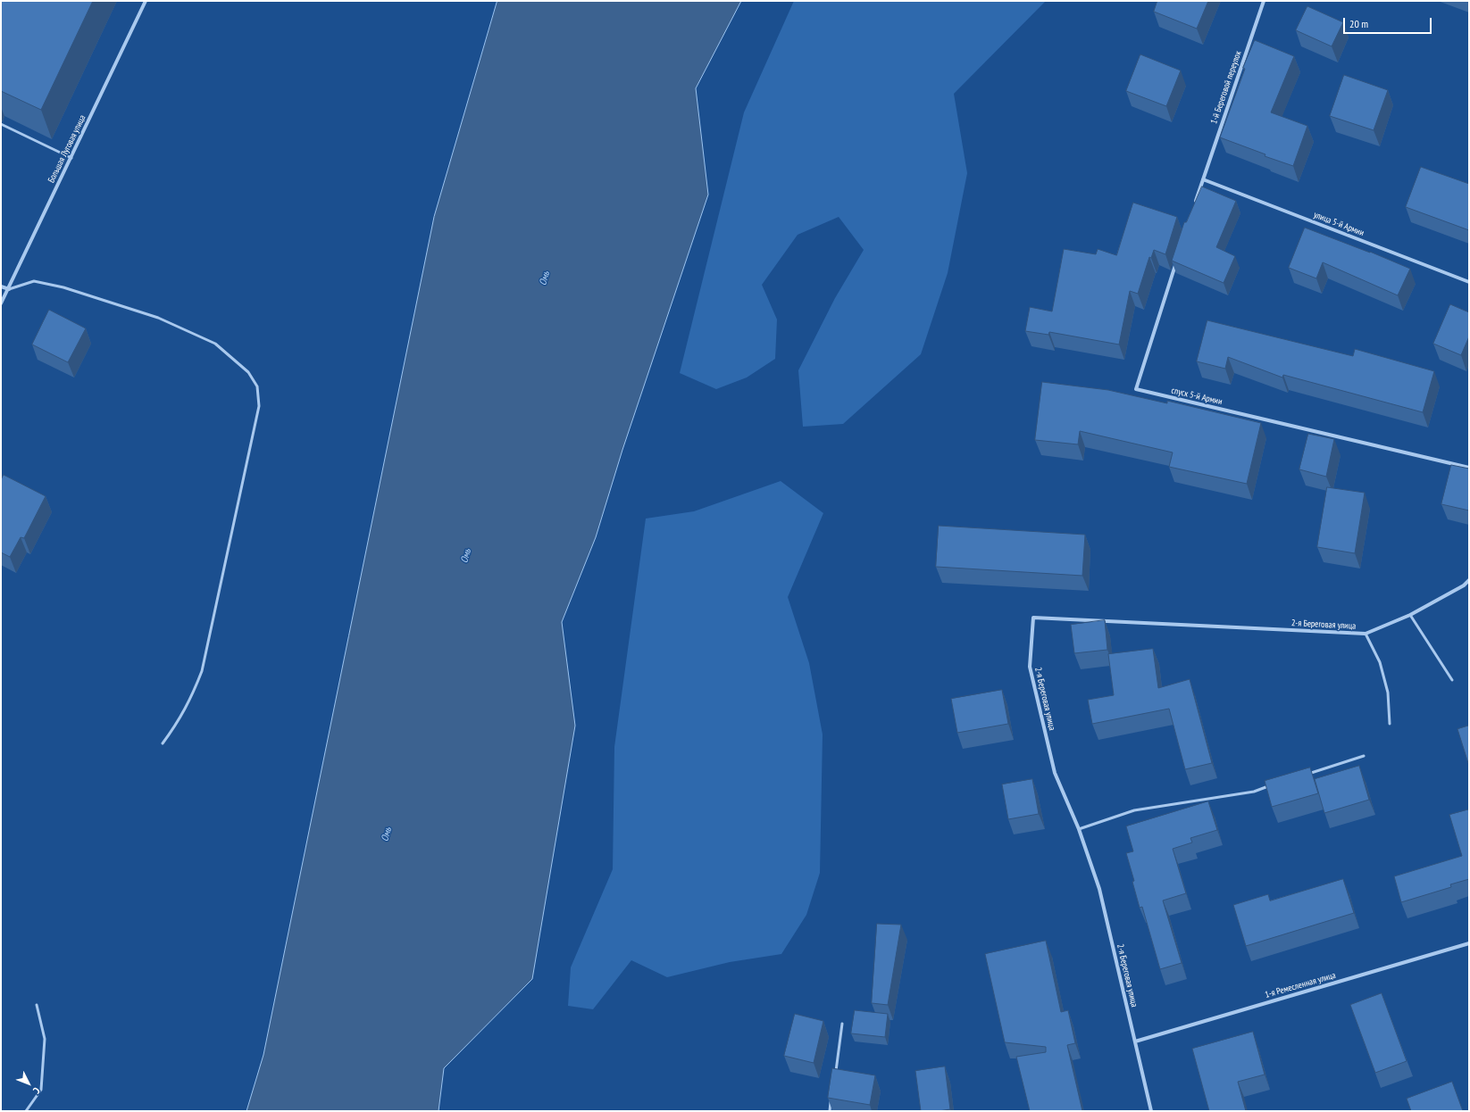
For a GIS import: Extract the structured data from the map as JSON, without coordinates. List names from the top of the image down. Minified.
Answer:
{"streets":{"street":["1-й Береговой переулок","Большая Луговая улица","улица 5-й Армии","спуск 5-й Армии","2-я Береговая улица","1-я Ремесленная улица"]},"crossings":[["1-й Береговой переулок","улица 5-й Армии"],["2-я Береговая улица","1-я Ремесленная улица"]],"water":["Омь"],"scale_bar":"20 m","north":"bottom right"}
